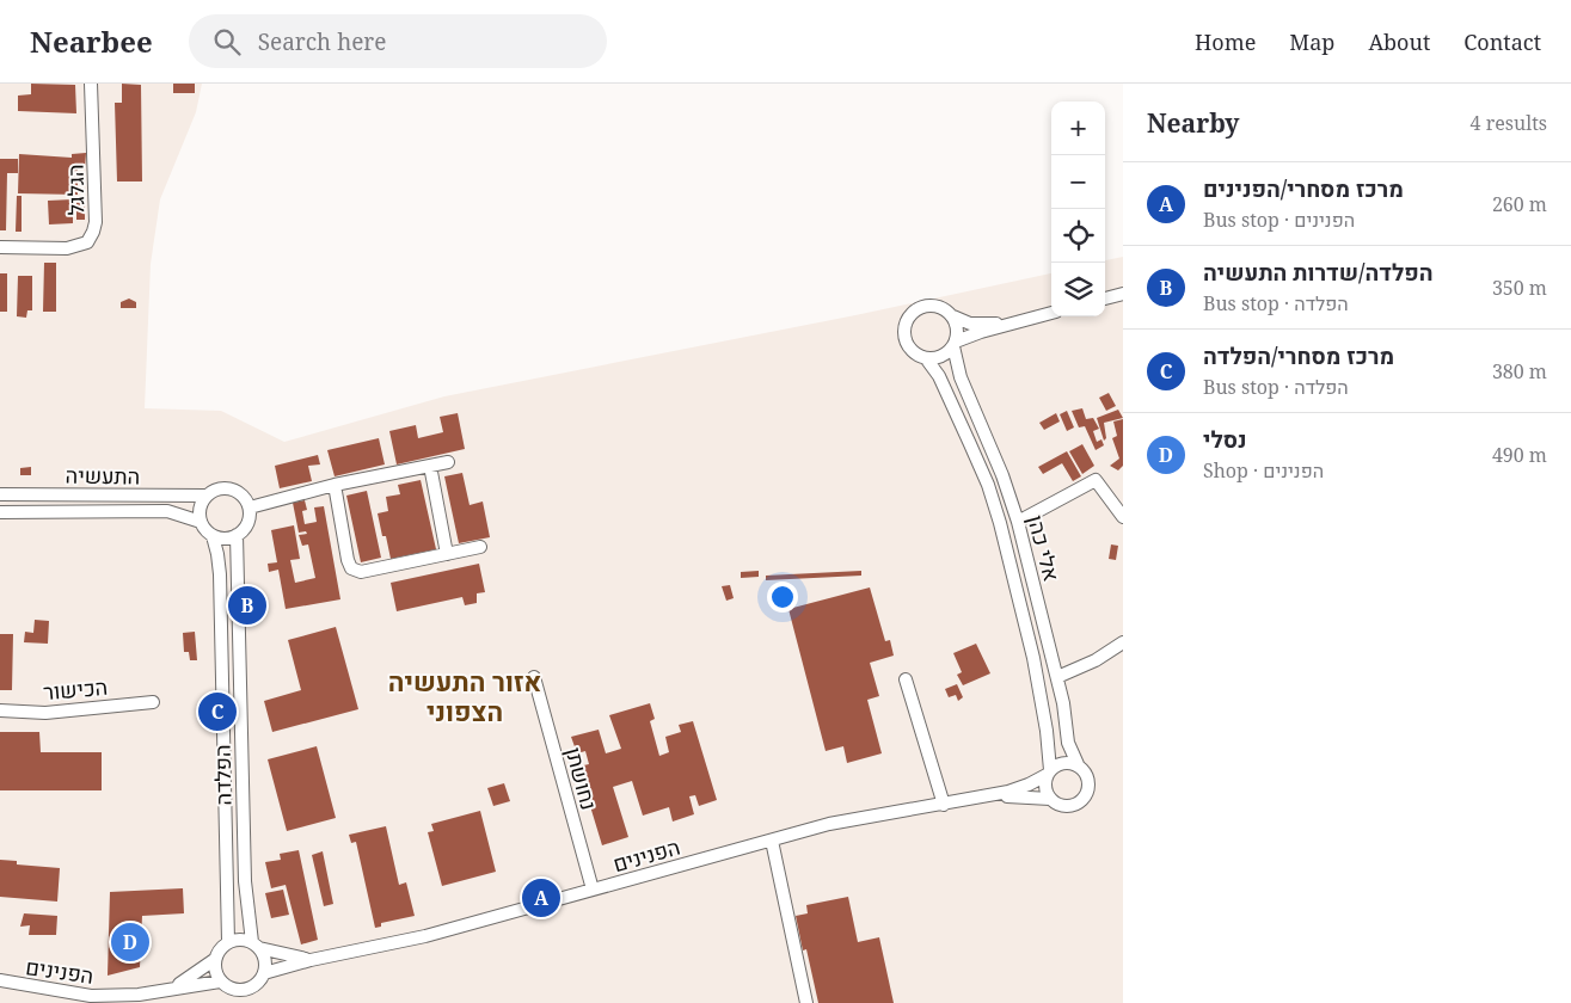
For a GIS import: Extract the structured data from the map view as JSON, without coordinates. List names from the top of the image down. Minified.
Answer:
{"streets":{"street":["הגלגל","התעשיה","אלי כהן","הכישור","הפלדה","נחושתן","הפנינים"]},"crossings":[["התעשיה","הפלדה"],["אלי כהן","הפנינים"],["הפלדה","הפנינים"],["נחושתן","הפנינים"]],"districts":["אזור התעשיה הצפוני"],"page":{"header":"Nearbee","search":"Search here","nav":["Home","Map","About","Contact"],"heading":["Nearby","4 results"],"map_buttons":["+","−"],"list":[{"mark":"A","name":"מרכז מסחרי/הפנינים","note":"Bus stop · הפנינים","value":"260 m"},{"mark":"B","name":"הפלדה/שדרות התעשיה","note":"Bus stop · הפלדה","value":"350 m"},{"mark":"C","name":"מרכז מסחרי/הפלדה","note":"Bus stop · הפלדה","value":"380 m"},{"mark":"D","name":"נסלי","note":"Shop · הפנינים","value":"490 m"}],"pins":["B","C","A","D"]}}
